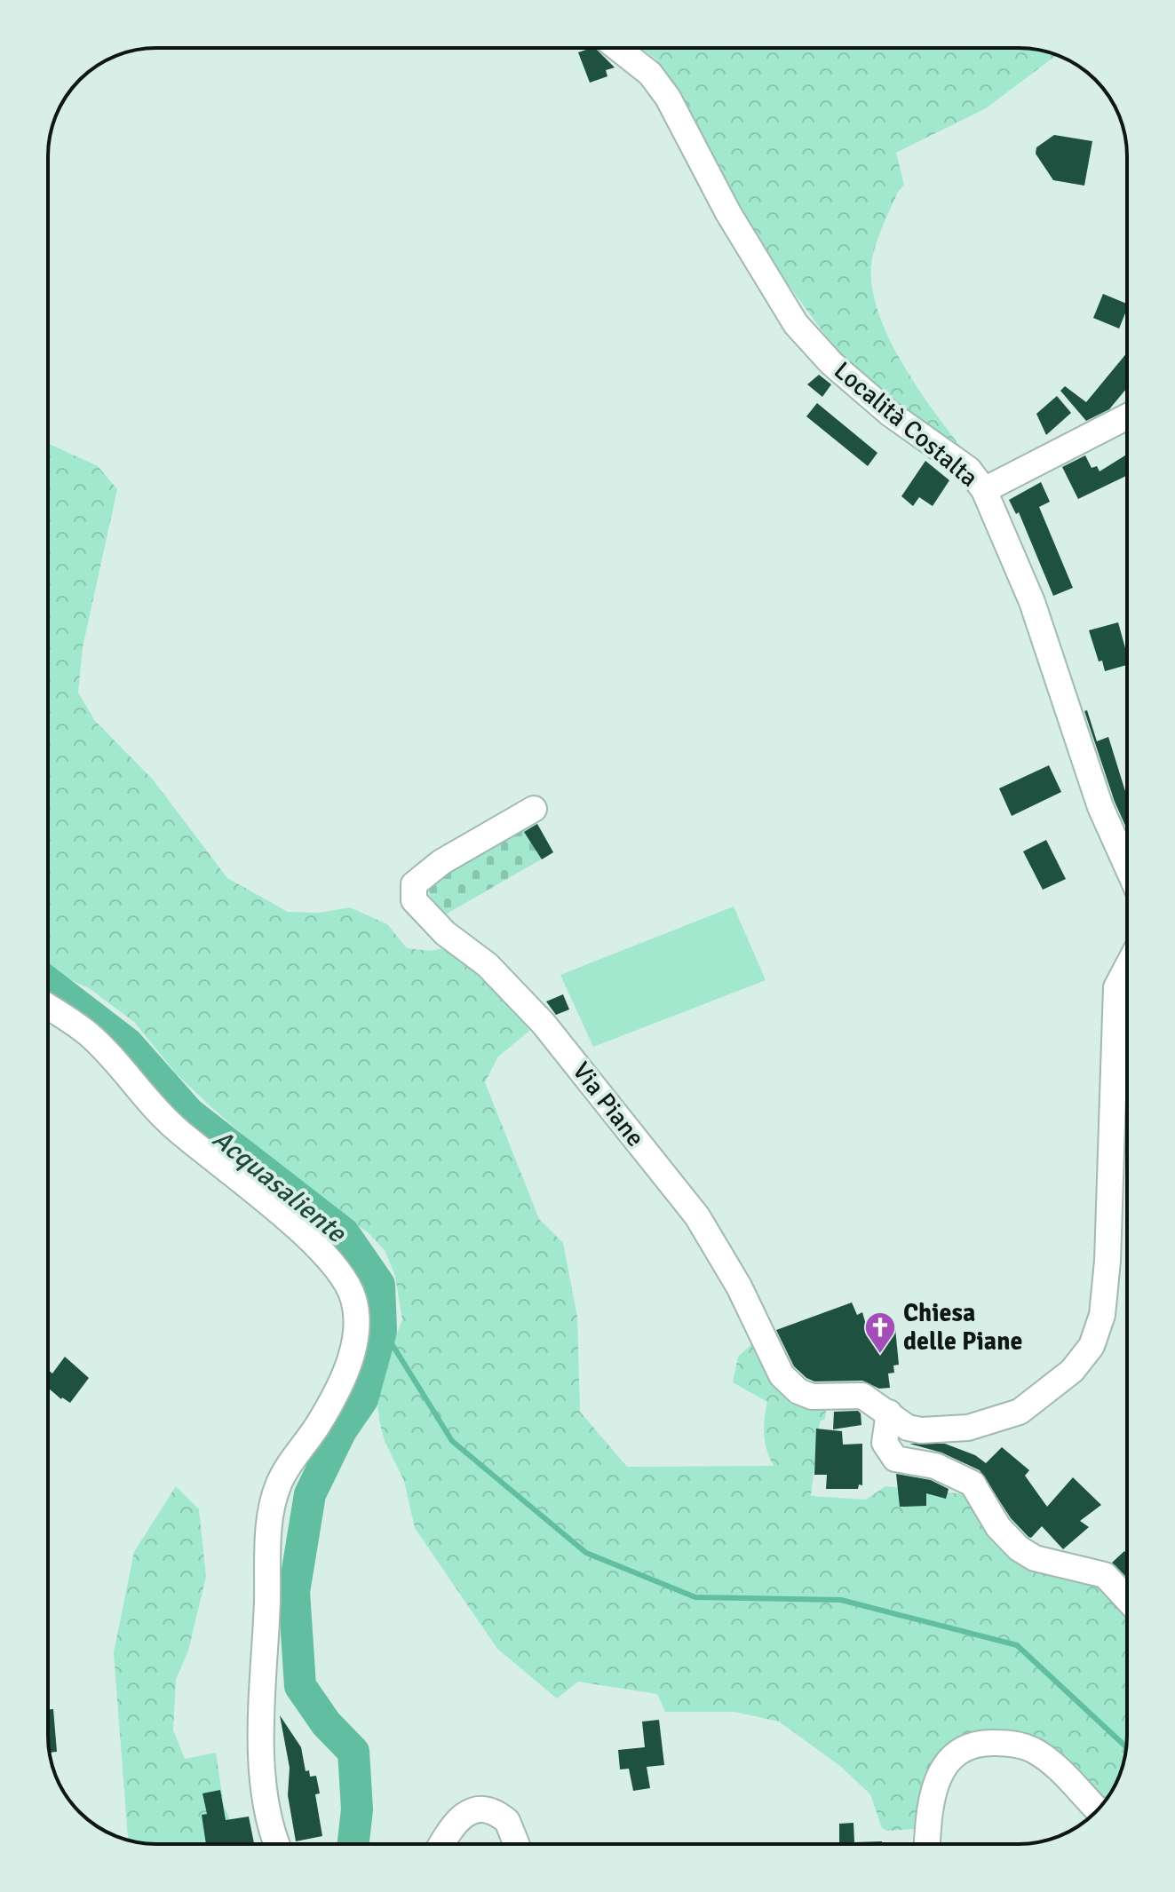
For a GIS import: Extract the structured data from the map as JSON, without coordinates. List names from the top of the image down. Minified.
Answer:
{"streets":{"street":["Località Costalta","Via Piane"]},"water":["Acquasaliente"],"places":{"church":["Chiesa delle Piane"]}}
